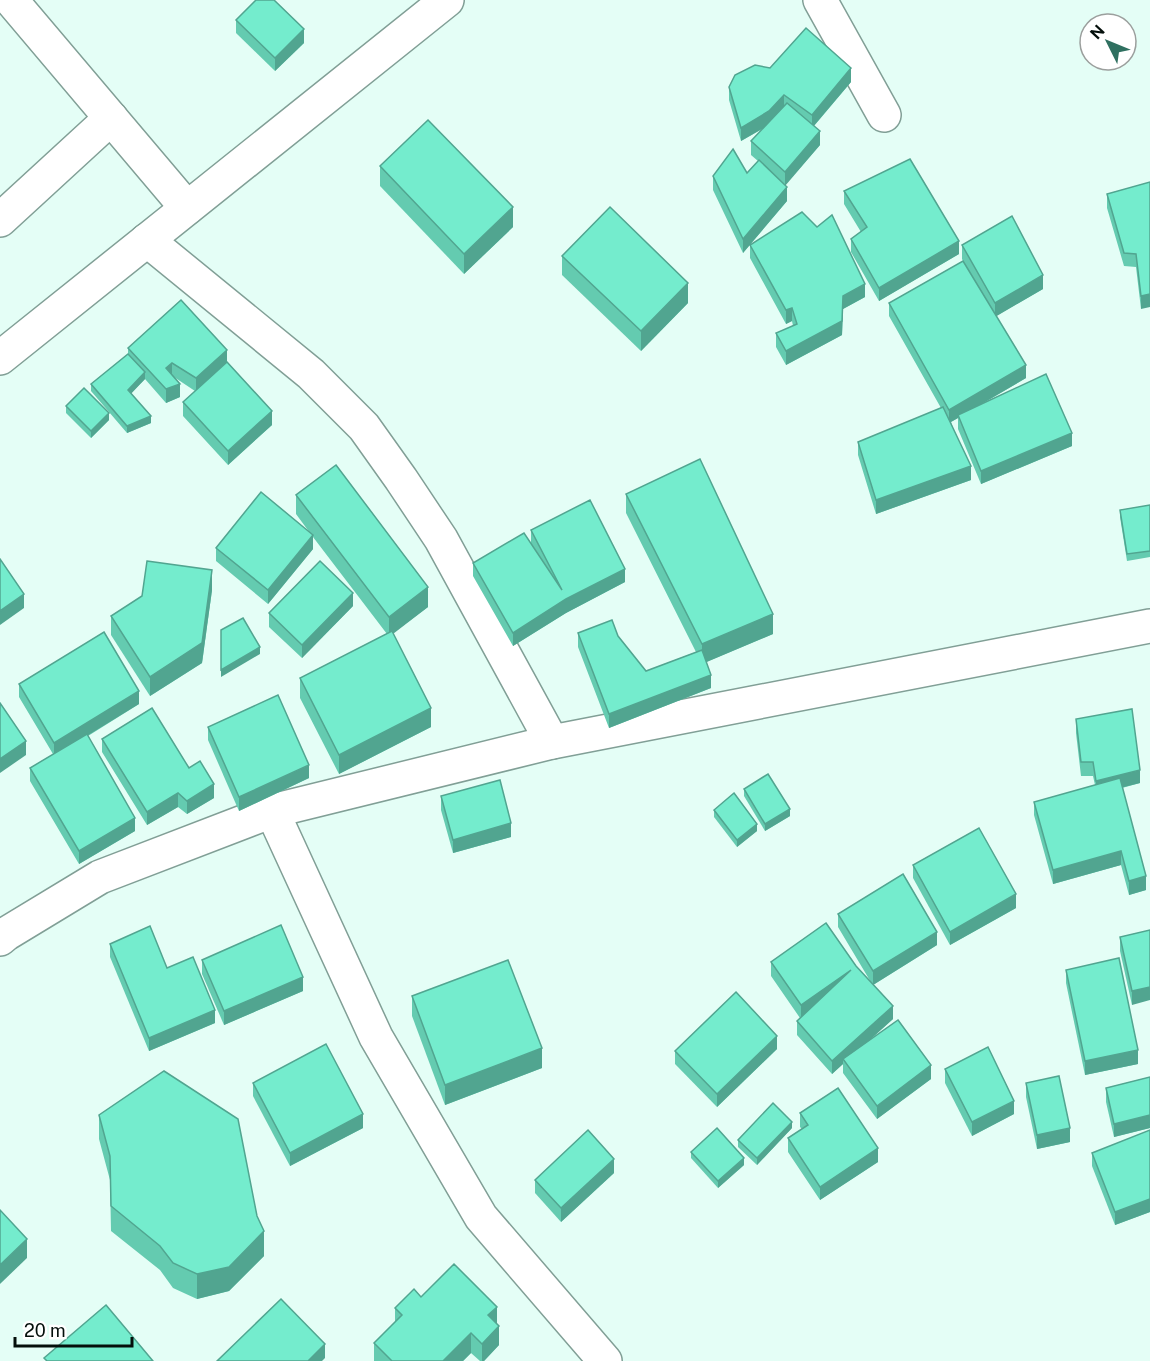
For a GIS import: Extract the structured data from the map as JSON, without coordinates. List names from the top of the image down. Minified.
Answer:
{"scale_bar":"20 m","north":"top left"}
